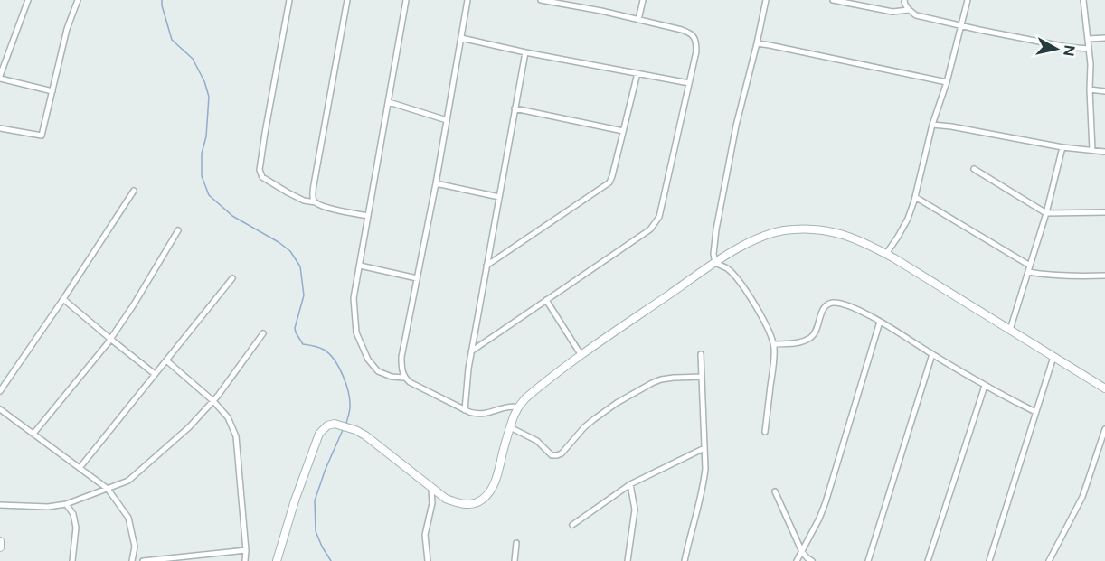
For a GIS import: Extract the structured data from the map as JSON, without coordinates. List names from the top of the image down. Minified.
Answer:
{"north":"right"}
